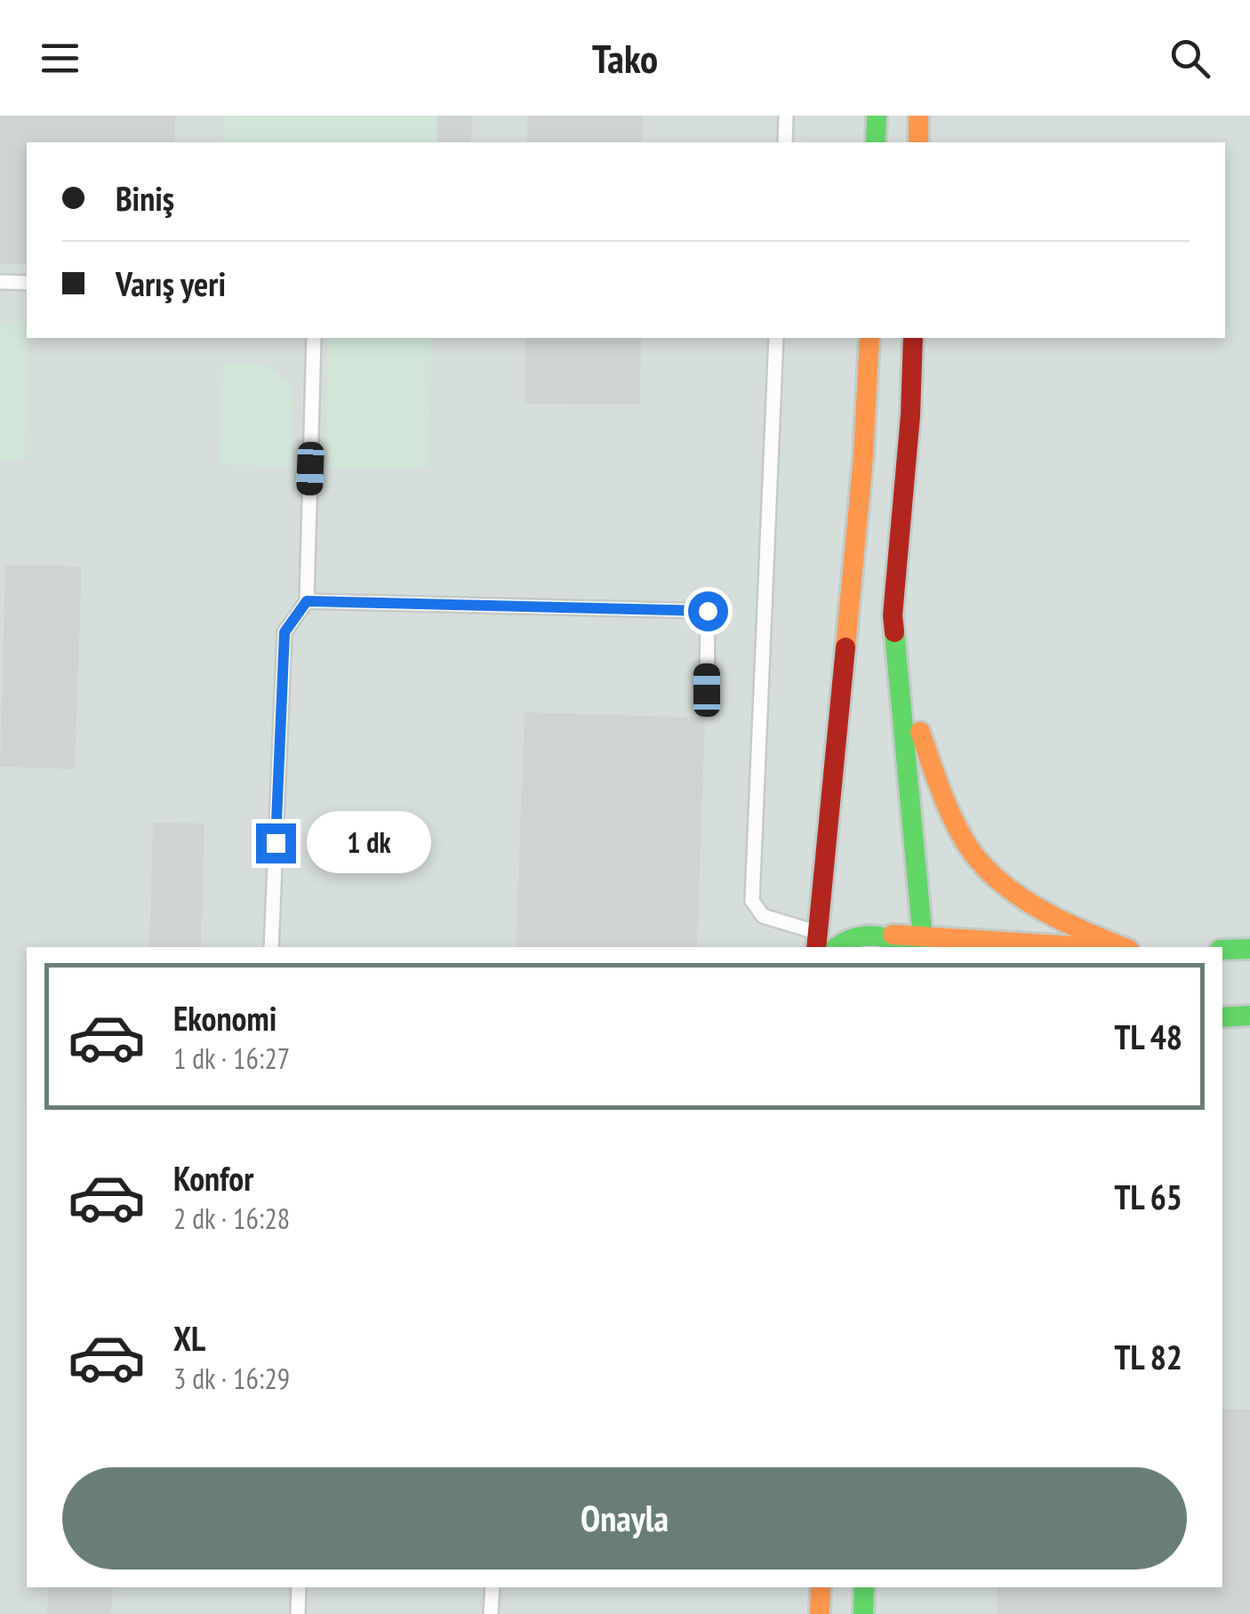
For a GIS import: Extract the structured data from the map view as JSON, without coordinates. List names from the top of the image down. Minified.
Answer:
{"page":{"header":"Tako","banner":["Biniş","Varış yeri"],"bubble":"1 dk","list":[{"name":"Ekonomi","note":"1 dk · 16:27","value":"TL 48"},{"name":"Konfor","note":"2 dk · 16:28","value":"TL 65"},{"name":"XL","note":"3 dk · 16:29","value":"TL 82"}],"buttons":"Onayla"}}
